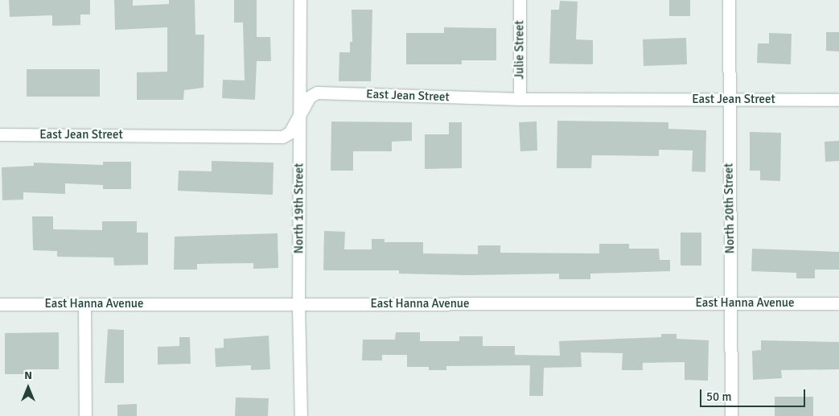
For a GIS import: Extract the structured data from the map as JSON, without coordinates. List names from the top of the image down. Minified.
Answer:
{"streets":{"street":["Julie Street","East Jean Street","North 19th Street","North 20th Street","East Hanna Avenue"]},"crossings":[["Julie Street","East Jean Street"],["East Jean Street","North 19th Street"],["East Jean Street","North 20th Street"],["North 19th Street","East Hanna Avenue"],["North 20th Street","East Hanna Avenue"]],"scale_bar":"50 m","north":"top"}
